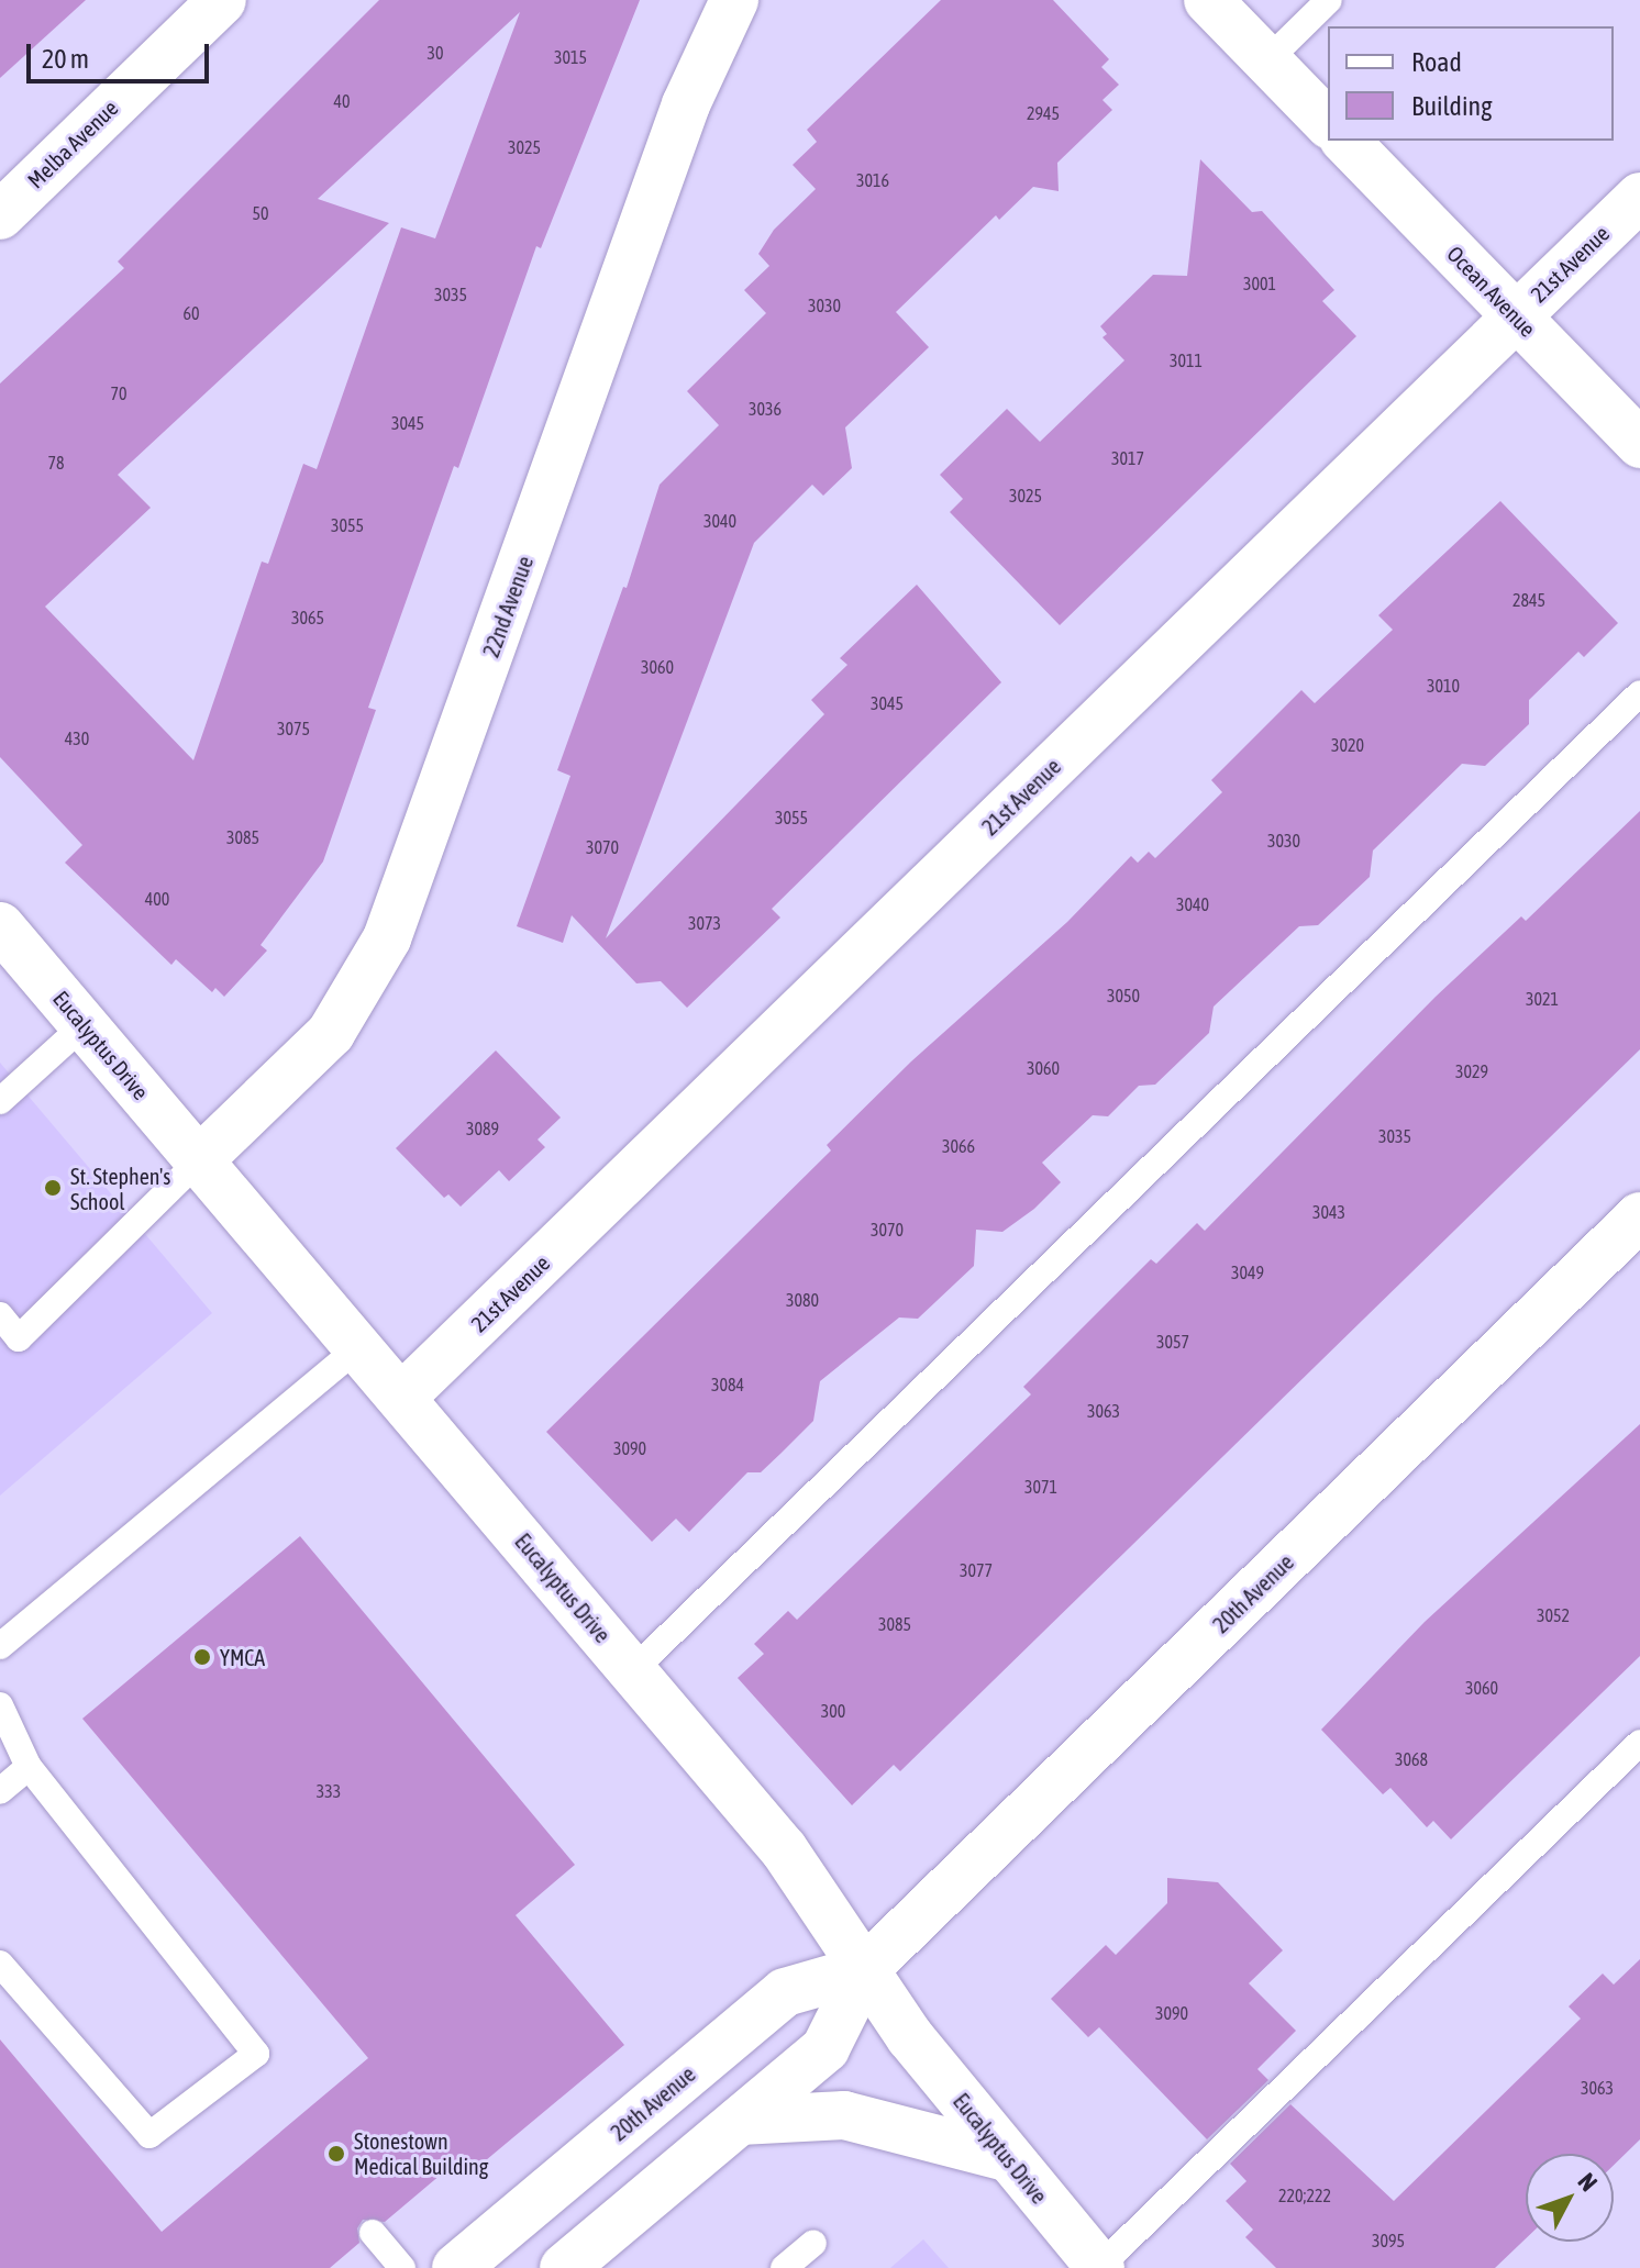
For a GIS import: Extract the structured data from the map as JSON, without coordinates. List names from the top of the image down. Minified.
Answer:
{"streets":{"street":["Melba Avenue","21st Avenue","Ocean Avenue","22nd Avenue","Eucalyptus Drive","20th Avenue"]},"crossings":[["21st Avenue","Ocean Avenue"],["21st Avenue","Eucalyptus Drive"],["22nd Avenue","Eucalyptus Drive"],["Eucalyptus Drive","20th Avenue"]],"places":["St. Stephen's School","YMCA","Stonestown Medical Building"],"house_numbers":["30","3015","40","2945","3025","3016","50","3001","3035","3030","60","3011","70","3036","3045","3017","78","3025","3040","3055","2845","3065","3060","3010","3045","3075","430","3020","3055","3085","3030","3070","400","3040","3073","3050","3021","3060","3029","3089","3035","3066","3043","3070","3049","3080","3057","3084","3063","3090","3071","3077","3052","3085","3060","300","3068","333","3090","3063","220;222","3095"],"legend":["Road","Building"],"scale_bar":"20 m","north":"top right"}
